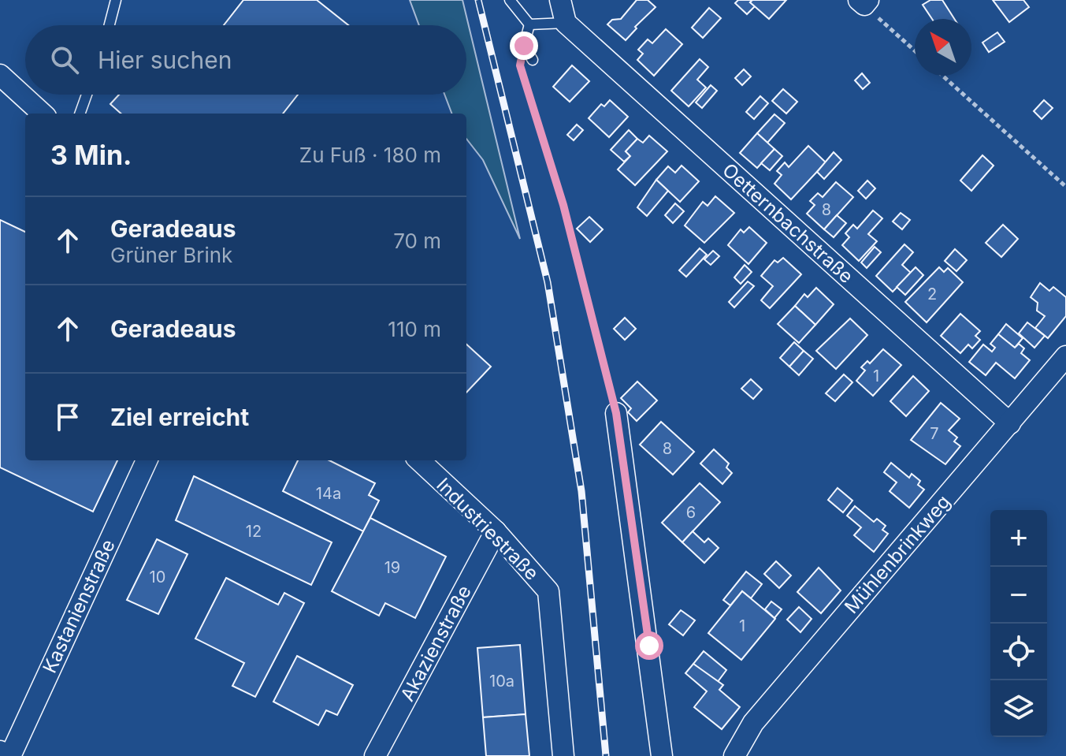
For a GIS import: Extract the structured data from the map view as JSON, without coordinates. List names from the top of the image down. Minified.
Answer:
{"streets":{"street":["Oetternbachstraße","Industriestraße","Mühlenbrinkweg","Kastanienstraße","Akazienstraße"]},"crossings":[["Oetternbachstraße","Mühlenbrinkweg"],["Industriestraße","Akazienstraße"]],"house_numbers":["8","2","1","7","8","14a","6","12","19","10","1","10a"],"north":"top left","page":{"search":"Hier suchen","heading":["3 Min.","Zu Fuß · 180 m"],"list":[["Geradeaus","Grüner Brink","70 m"],["Geradeaus","110 m"],"Ziel erreicht"],"map_buttons":["+","−"]}}
